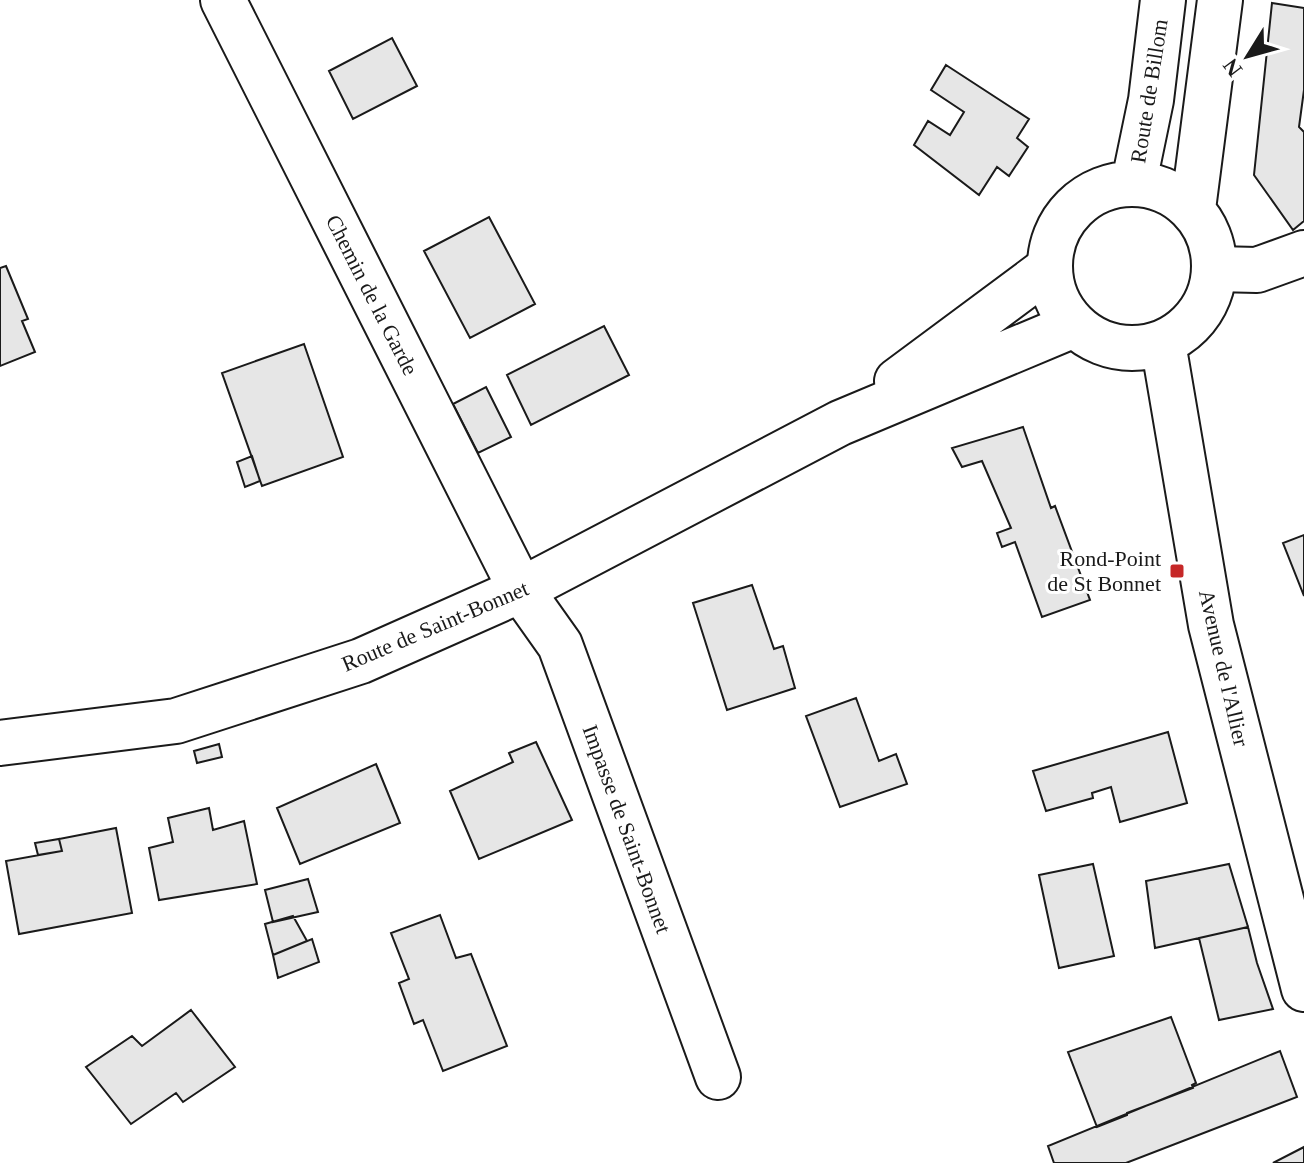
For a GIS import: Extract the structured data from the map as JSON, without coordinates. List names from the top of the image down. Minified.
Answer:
{"streets":{"street":["Route de Billom","Chemin de la Garde","Route de Saint-Bonnet","Avenue de l'Allier","Impasse de Saint-Bonnet"]},"crossings":[["Route de Billom","Route de Saint-Bonnet"],["Route de Billom","Avenue de l'Allier"],["Chemin de la Garde","Route de Saint-Bonnet"],["Chemin de la Garde","Impasse de Saint-Bonnet"],["Route de Saint-Bonnet","Avenue de l'Allier"],["Route de Saint-Bonnet","Impasse de Saint-Bonnet"]],"places":{"transit":["Rond-Point de St Bonnet"]},"north":"bottom left"}
